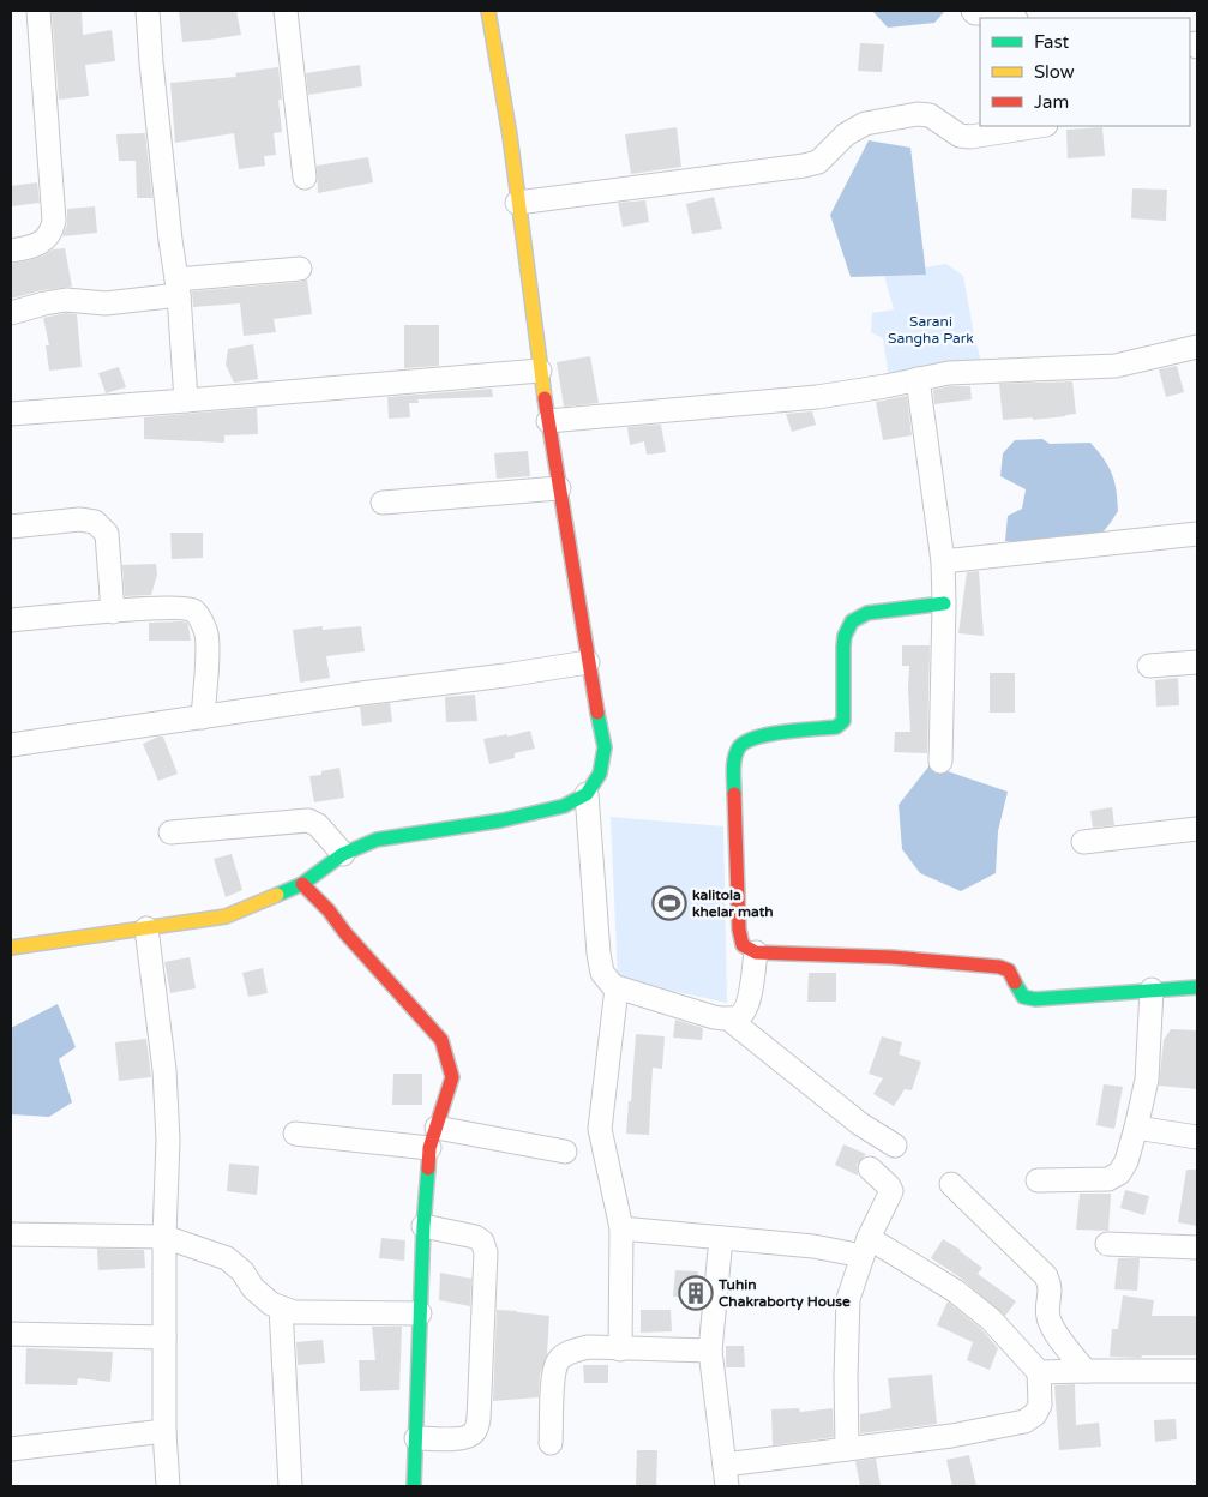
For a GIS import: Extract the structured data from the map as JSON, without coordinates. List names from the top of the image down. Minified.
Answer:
{"parks":["Sarani Sangha Park"],"places":{"sports":["kalitola khelar math"],"building":["Tuhin Chakraborty House"]},"legend":["Fast","Slow","Jam"]}
